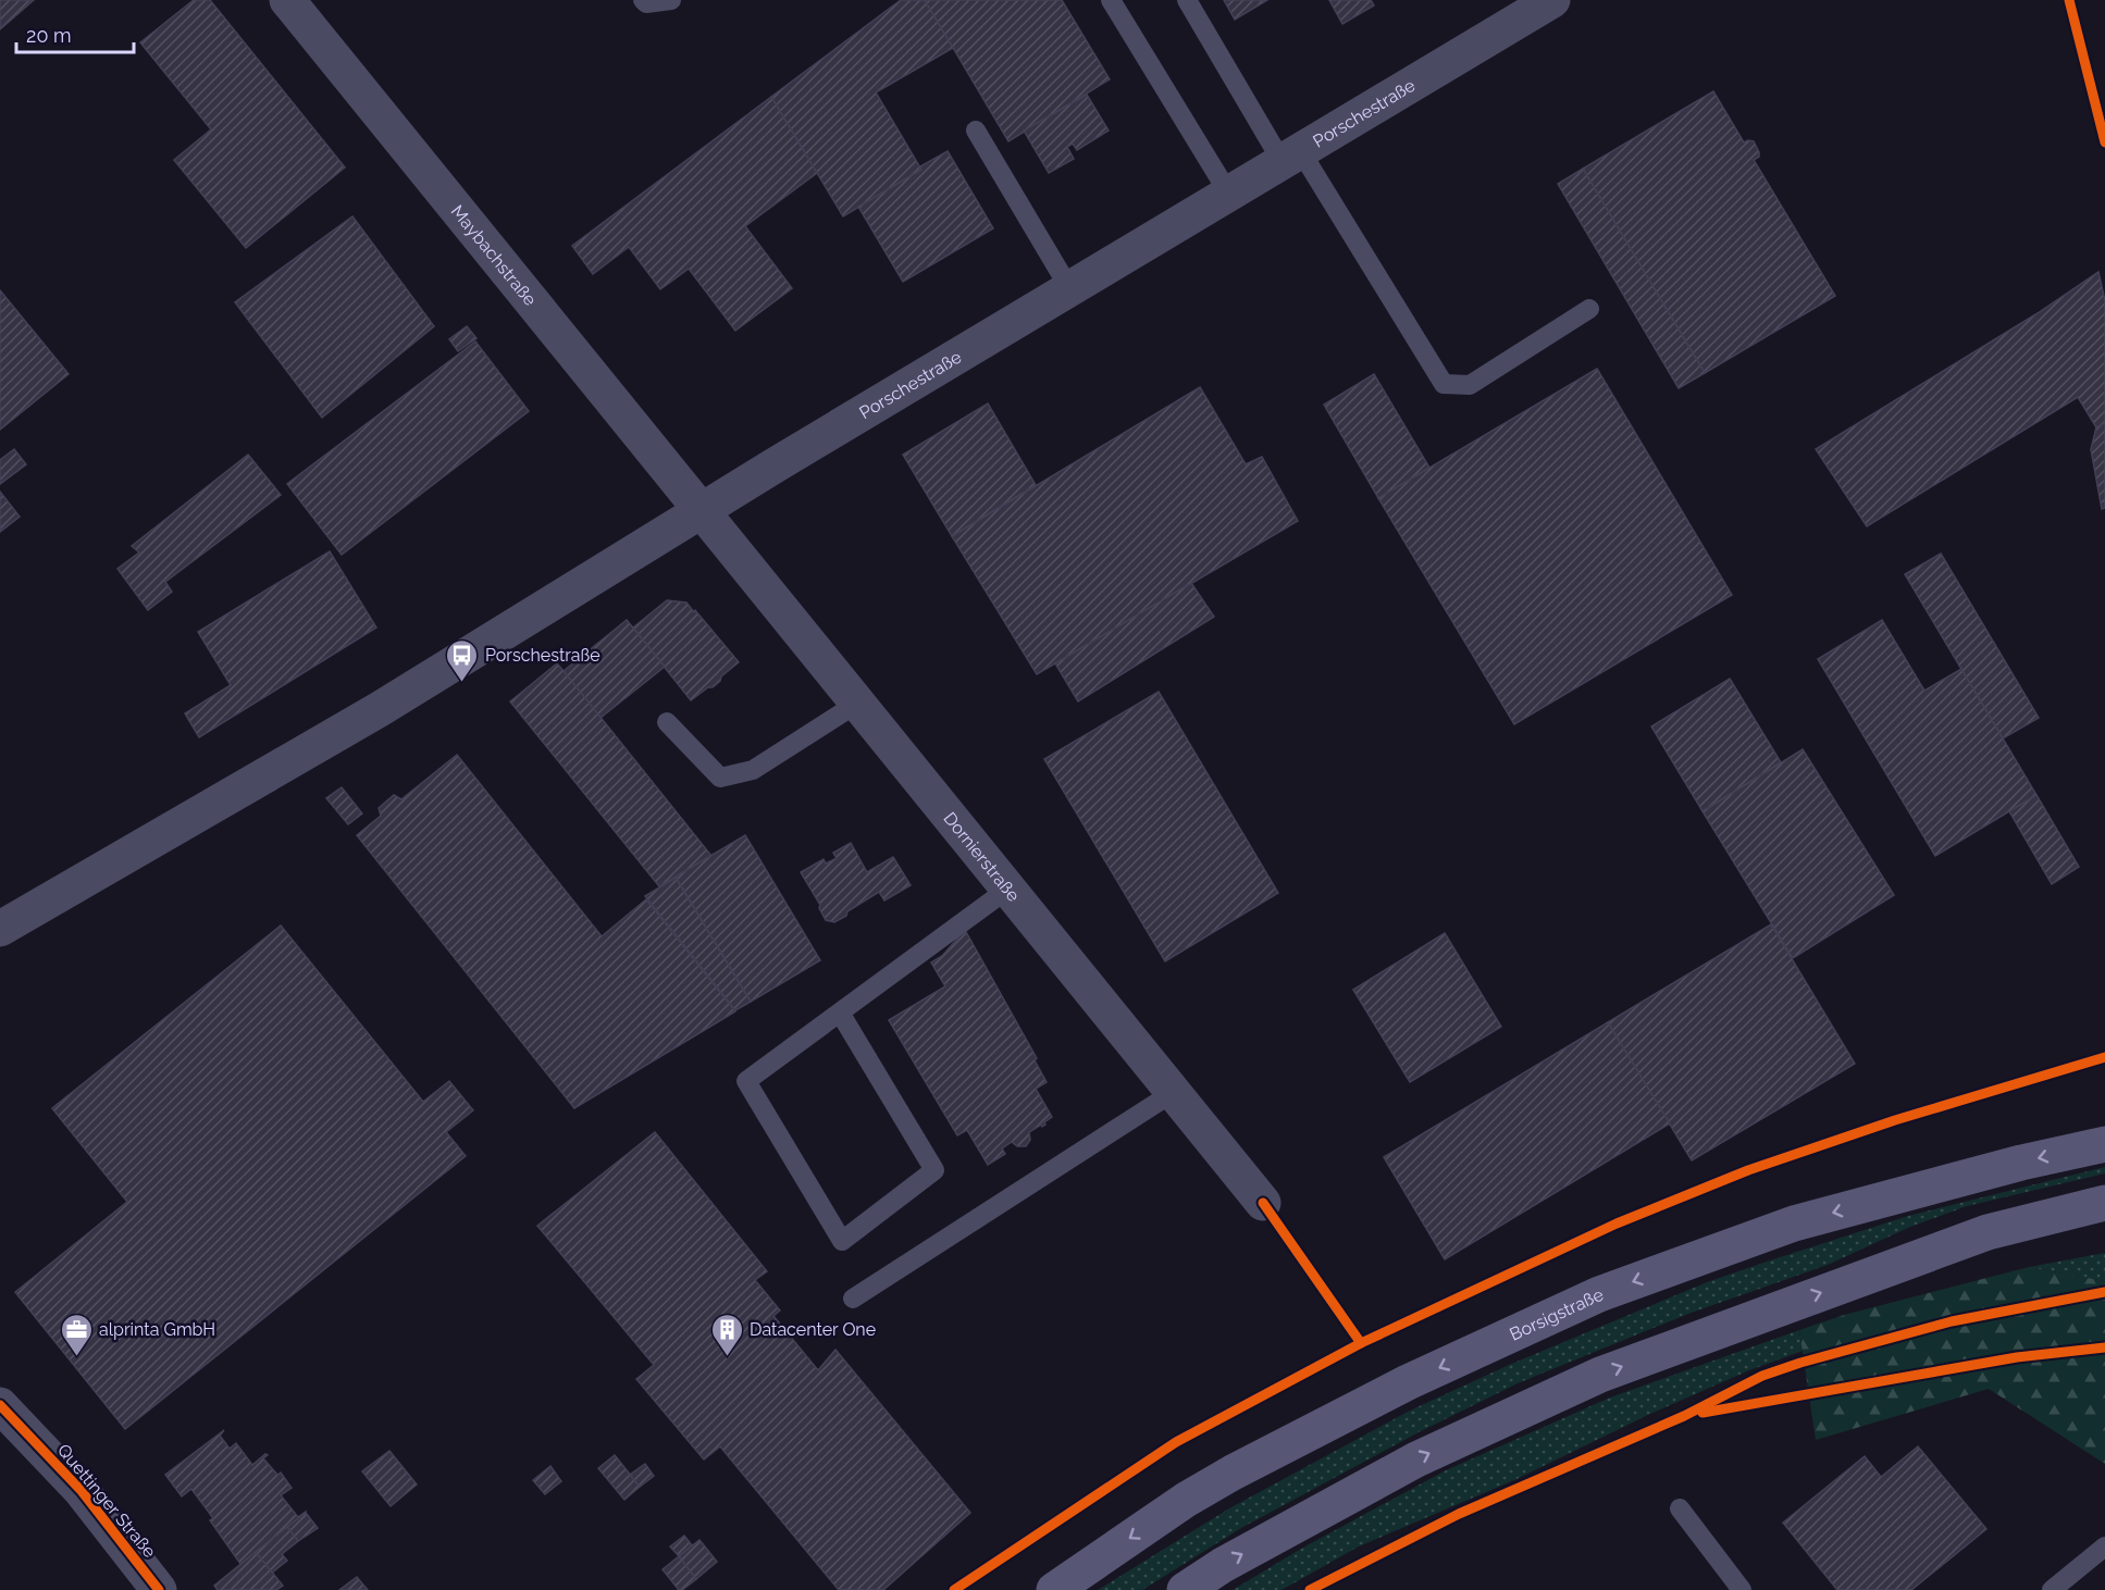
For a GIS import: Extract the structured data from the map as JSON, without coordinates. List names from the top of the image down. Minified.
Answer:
{"streets":{"main road":["Borsigstraße"],"street":["Porschestraße","Maybachstraße","Dornierstraße","Quettinger Straße"]},"crossings":[["Porschestraße","Maybachstraße"],["Porschestraße","Dornierstraße"],["Maybachstraße","Dornierstraße"]],"places":{"bus stop":["Porschestraße"],"office":["alprinta GmbH"],"building":["Datacenter One"]},"scale_bar":"20 m"}
